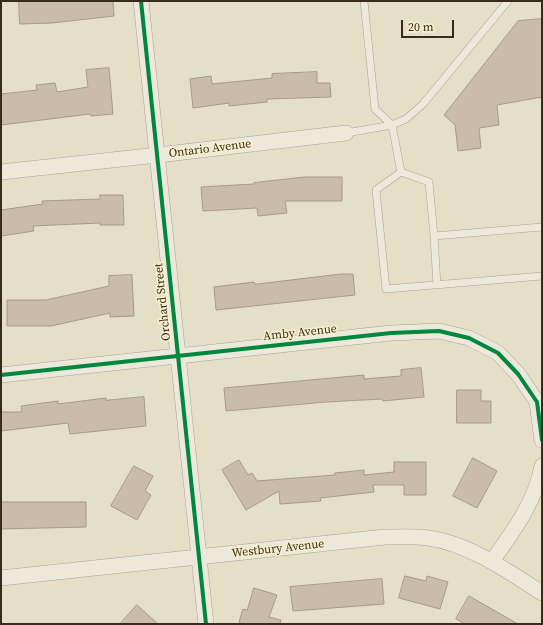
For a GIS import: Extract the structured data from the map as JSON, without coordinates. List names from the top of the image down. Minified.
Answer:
{"streets":{"street":["Ontario Avenue","Orchard Street","Amby Avenue","Westbury Avenue"]},"crossings":[["Ontario Avenue","Orchard Street"],["Orchard Street","Amby Avenue"],["Orchard Street","Westbury Avenue"]],"scale_bar":"20 m"}
